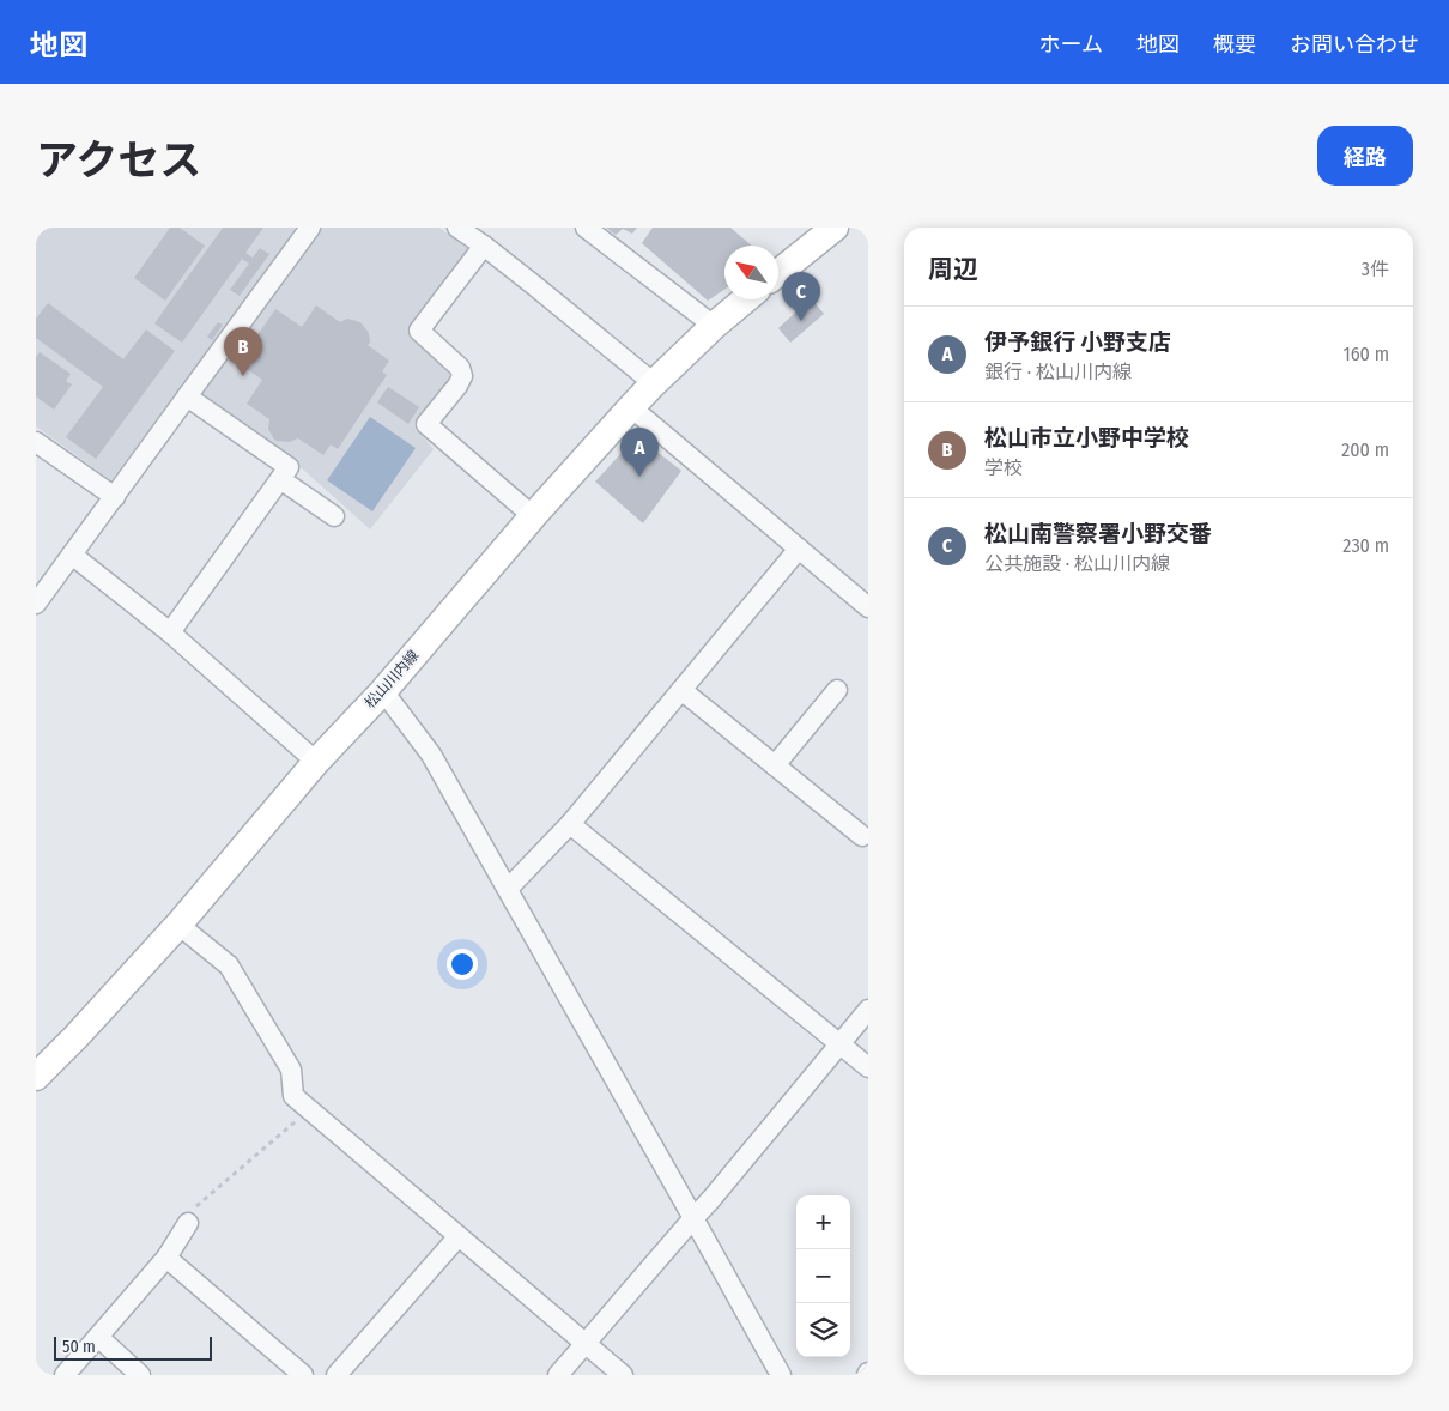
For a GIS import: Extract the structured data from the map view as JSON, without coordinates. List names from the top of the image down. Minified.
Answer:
{"streets":{"main road":["松山川内線"]},"scale_bar":"50 m","north":"top left","page":{"header":"地図","nav":["ホーム","地図","概要","お問い合わせ"],"title":"アクセス","buttons":"経路","heading":["周辺","3件"],"pins":["C","B","A"],"list":[{"mark":"A","name":"伊予銀行 小野支店","note":"銀行 · 松山川内線","value":"160 m"},{"mark":"B","name":"松山市立小野中学校","note":"学校","value":"200 m"},{"mark":"C","name":"松山南警察署小野交番","note":"公共施設 · 松山川内線","value":"230 m"}],"map_buttons":["+","−"],"scale":"50 m"}}
